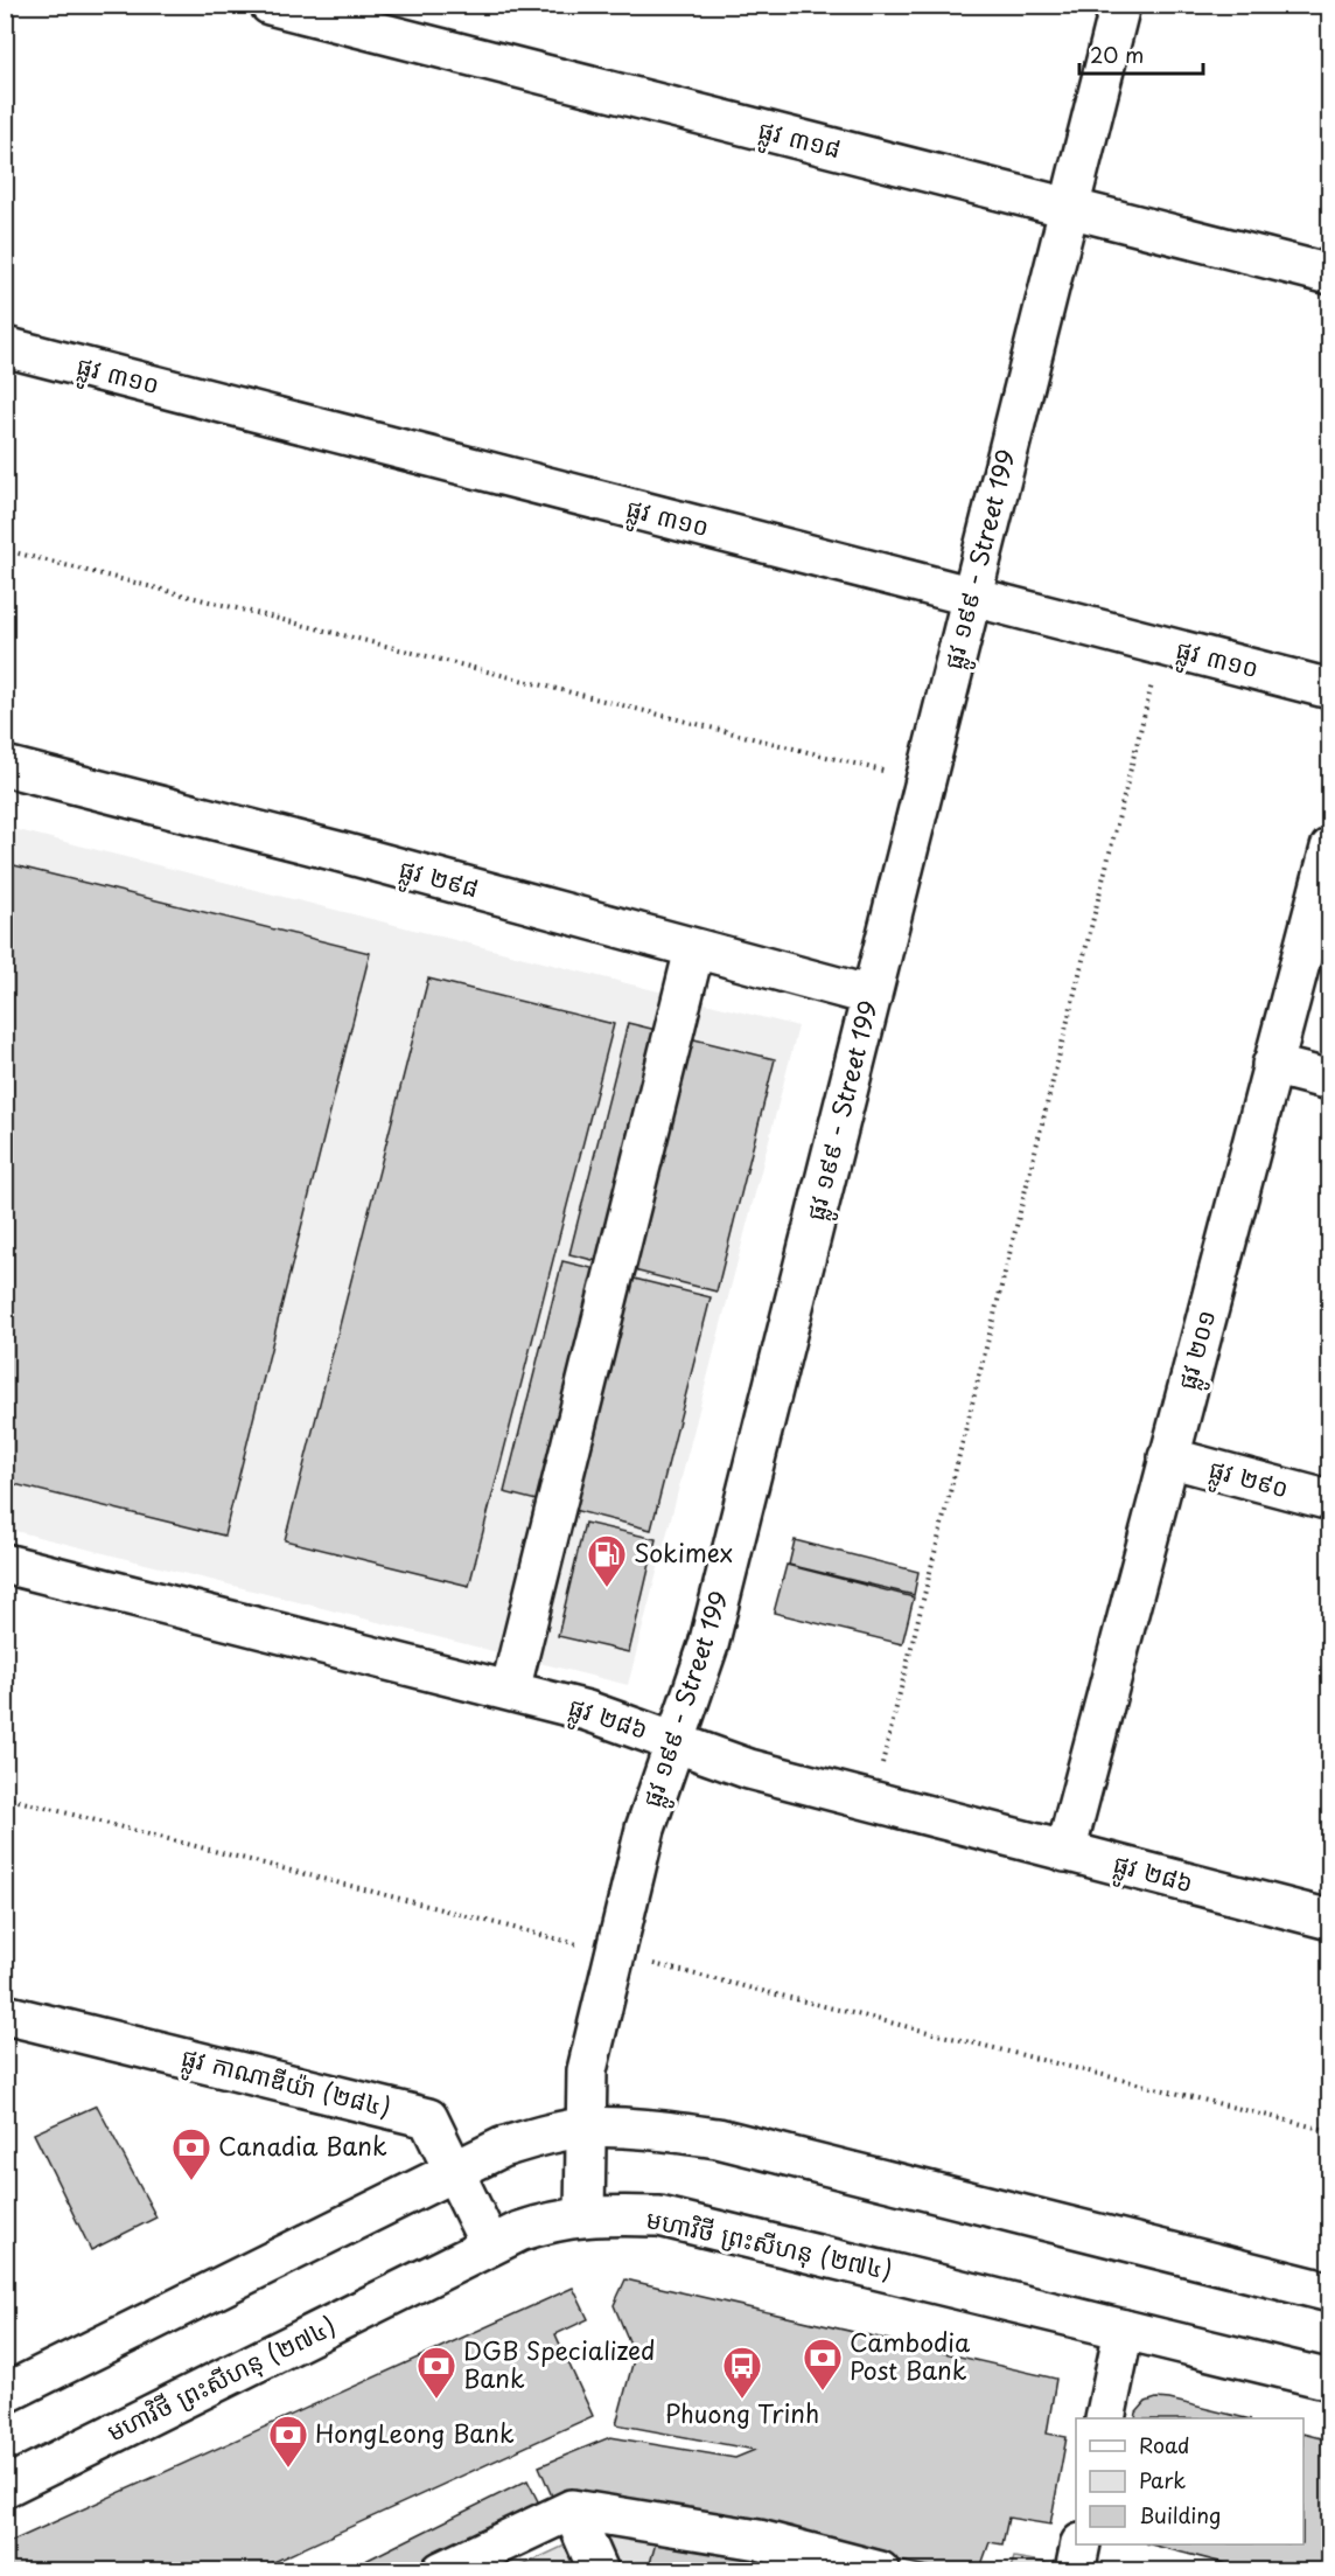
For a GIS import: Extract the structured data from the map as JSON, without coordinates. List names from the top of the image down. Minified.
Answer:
{"streets":{"street":["ផ្លូវ ៣១៨","ផ្លូវ ៣១០","ផ្លូវ ១៩៩ - Street 199","ផ្លូវ ២៩៨","ផ្លូវ ២០១","ផ្លូវ ២៩០","ផ្លូវ ២៨៦","ផ្លូវ កាណាឌីយ៉ា (២៨៤)","មហាវិថី ព្រះសីហនុ (២៧៤)"]},"crossings":[["ផ្លូវ ៣១៨","ផ្លូវ ១៩៩ - Street 199"],["ផ្លូវ ៣១០","ផ្លូវ ១៩៩ - Street 199"],["ផ្លូវ ១៩៩ - Street 199","ផ្លូវ ២៩៨"],["ផ្លូវ ១៩៩ - Street 199","ផ្លូវ ២៨៦"],["ផ្លូវ ១៩៩ - Street 199","មហាវិថី ព្រះសីហនុ (២៧៤)"],["ផ្លូវ ២០១","ផ្លូវ ២៩០"],["ផ្លូវ ២០១","ផ្លូវ ២៨៦"],["ផ្លូវ កាណាឌីយ៉ា (២៨៤)","មហាវិថី ព្រះសីហនុ (២៧៤)"]],"places":{"fuel station":["Sokimex"],"bank":["Canadia Bank","Cambodia Post Bank","DGB Specialized Bank","HongLeong Bank"],"bus stop":["Phuong Trinh"]},"legend":["Road","Park","Building"],"scale_bar":"20 m"}
